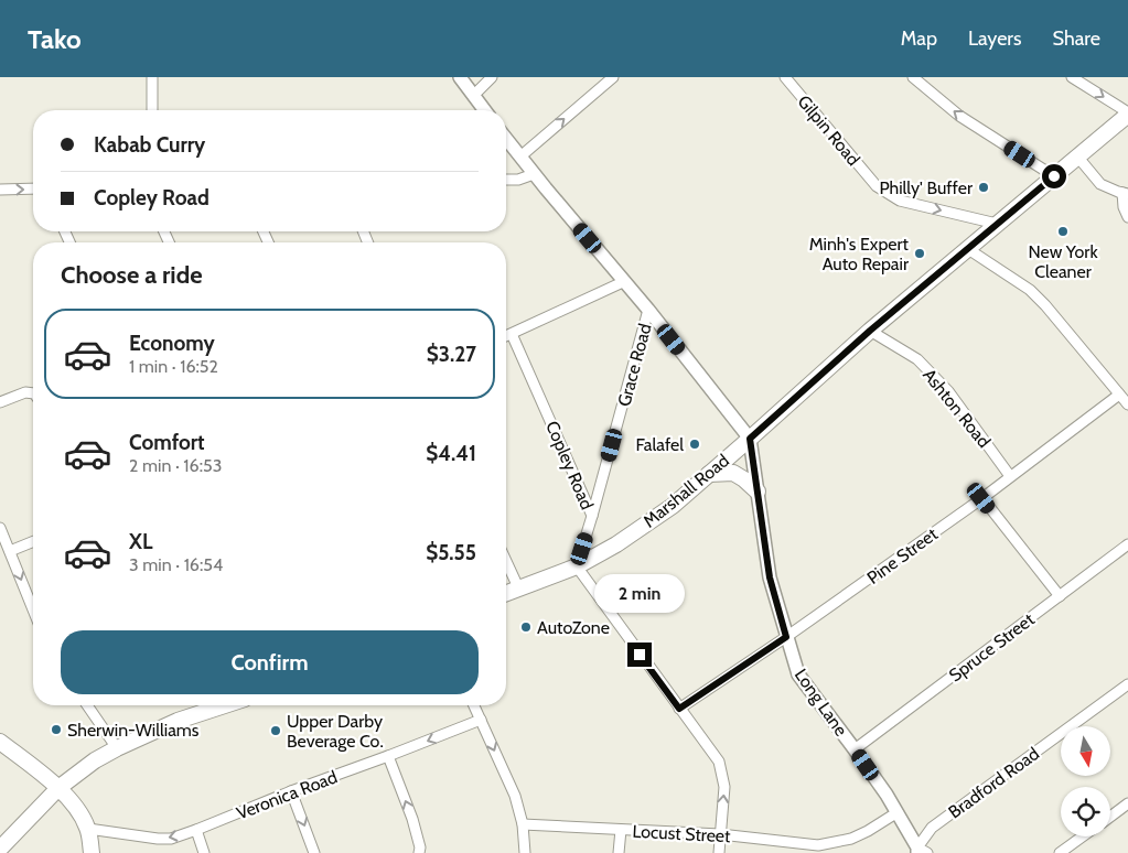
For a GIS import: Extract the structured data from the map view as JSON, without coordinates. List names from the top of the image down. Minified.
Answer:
{"streets":{"main road":["Marshall Road"],"street":["Gilpin Road","Grace Road","Ashton Road","Copley Road","Pine Street","Spruce Street","Long Lane","Bradford Road","Veronica Road","Locust Street"]},"crossings":[["Gilpin Road","Marshall Road"],["Grace Road","Copley Road"],["Grace Road","Long Lane"],["Ashton Road","Marshall Road"],["Ashton Road","Pine Street"],["Copley Road","Marshall Road"],["Marshall Road","Long Lane"],["Pine Street","Long Lane"],["Spruce Street","Long Lane"],["Long Lane","Bradford Road"],["Long Lane","Locust Street"]],"one_way":["Gilpin Road","Veronica Road"],"places":["Philly' Buffer","New York Cleaner","Minh's Expert Auto Repair","Falafel","AutoZone","Sherwin-Williams","Upper Darby Beverage Co."],"north":"bottom","page":{"header":"Tako","nav":["Map","Layers","Share"],"banner":["Kabab Curry","Copley Road"],"heading":"Choose a ride","list":[{"name":"Economy","note":"1 min · 16:52","value":"$3.27"},{"name":"Comfort","note":"2 min · 16:53","value":"$4.41"},{"name":"XL","note":"3 min · 16:54","value":"$5.55"}],"bubble":"2 min","buttons":"Confirm"}}
